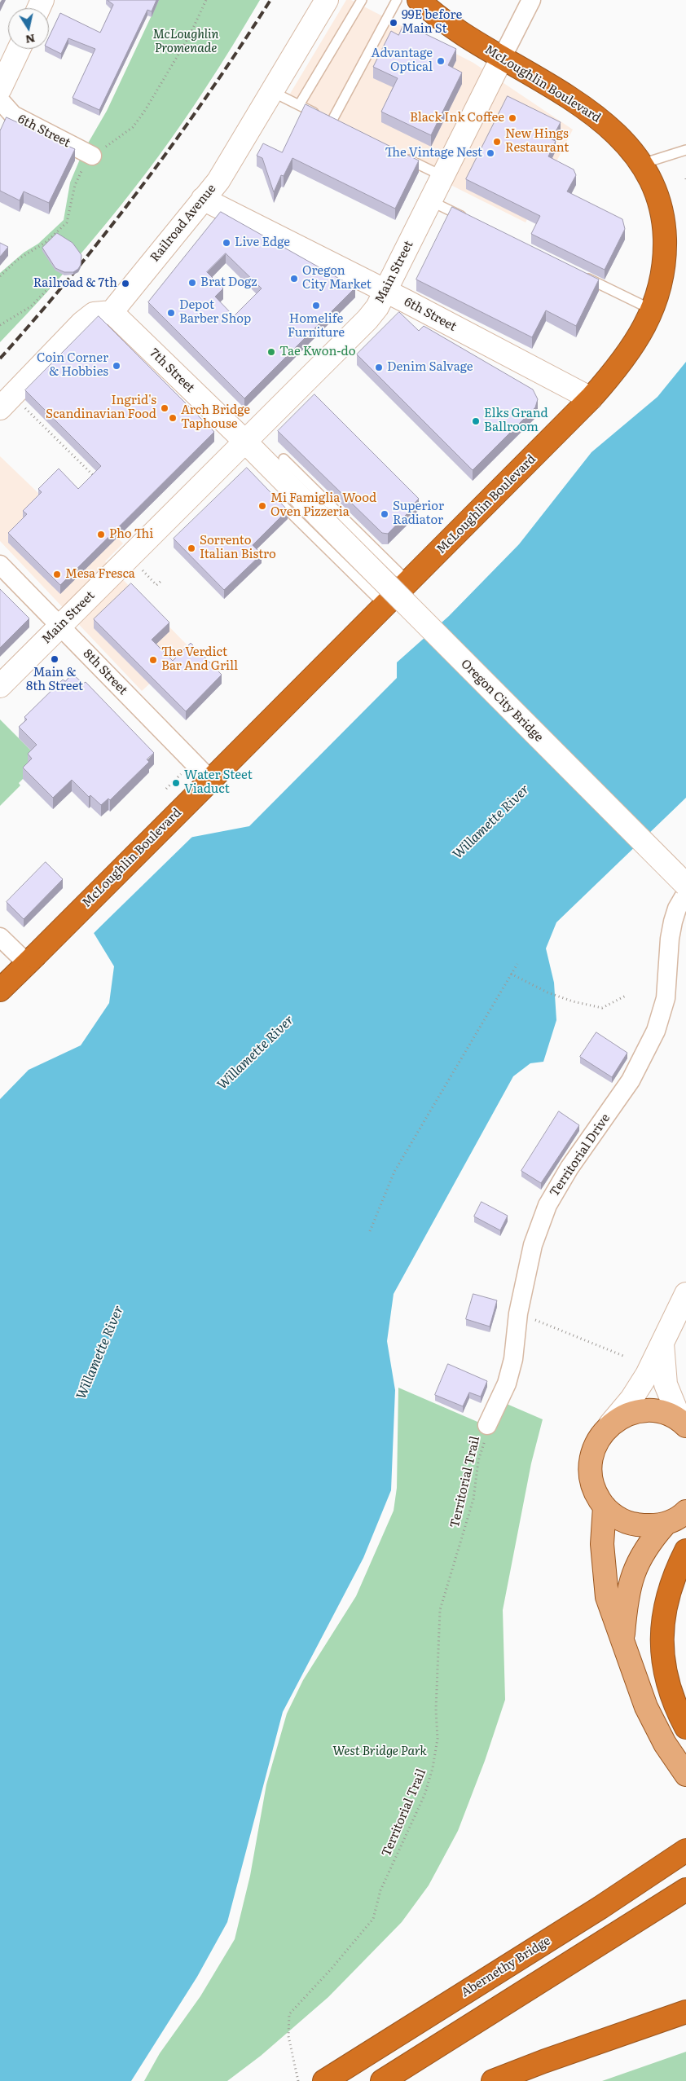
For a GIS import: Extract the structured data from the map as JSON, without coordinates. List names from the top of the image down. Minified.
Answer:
{"streets":{"highway":["McLoughlin Boulevard","Abernethy Bridge"],"main road":["6th Street","Railroad Avenue","Main Street","7th Street","Oregon City Bridge"],"street":["8th Street","Territorial Drive"],"path":["Territorial Trail"]},"crossings":[["McLoughlin Boulevard","6th Street"],["McLoughlin Boulevard","Main Street"],["McLoughlin Boulevard","8th Street"],["6th Street","Railroad Avenue"],["6th Street","Main Street"],["Railroad Avenue","7th Street"],["Main Street","7th Street"],["Main Street","8th Street"],["7th Street","Oregon City Bridge"],["Territorial Drive","Territorial Trail"]],"water":["Willamette River"],"parks":["McLoughlin Promenade","West Bridge Park"],"places":["99E before Main St","Advantage Optical","Black Ink Coffee","New Hings Restaurant","The Vintage Nest","Live Edge","Oregon City Market","Brat Dogz","Railroad & 7th","Homelife Furniture","Depot Barber Shop","Tae Kwon-do","Coin Corner & Hobbies","Denim Salvage","Ingrid's Scandinavian Food","Arch Bridge Taphouse","Elks Grand Ballroom","Mi Famiglia Wood Oven Pizzeria","Superior Radiator","Pho Thi","Sorrento Italian Bistro","Mesa Fresca","Main & 8th Street","The Verdict Bar And Grill","Water Steet Viaduct"],"north":"bottom"}
